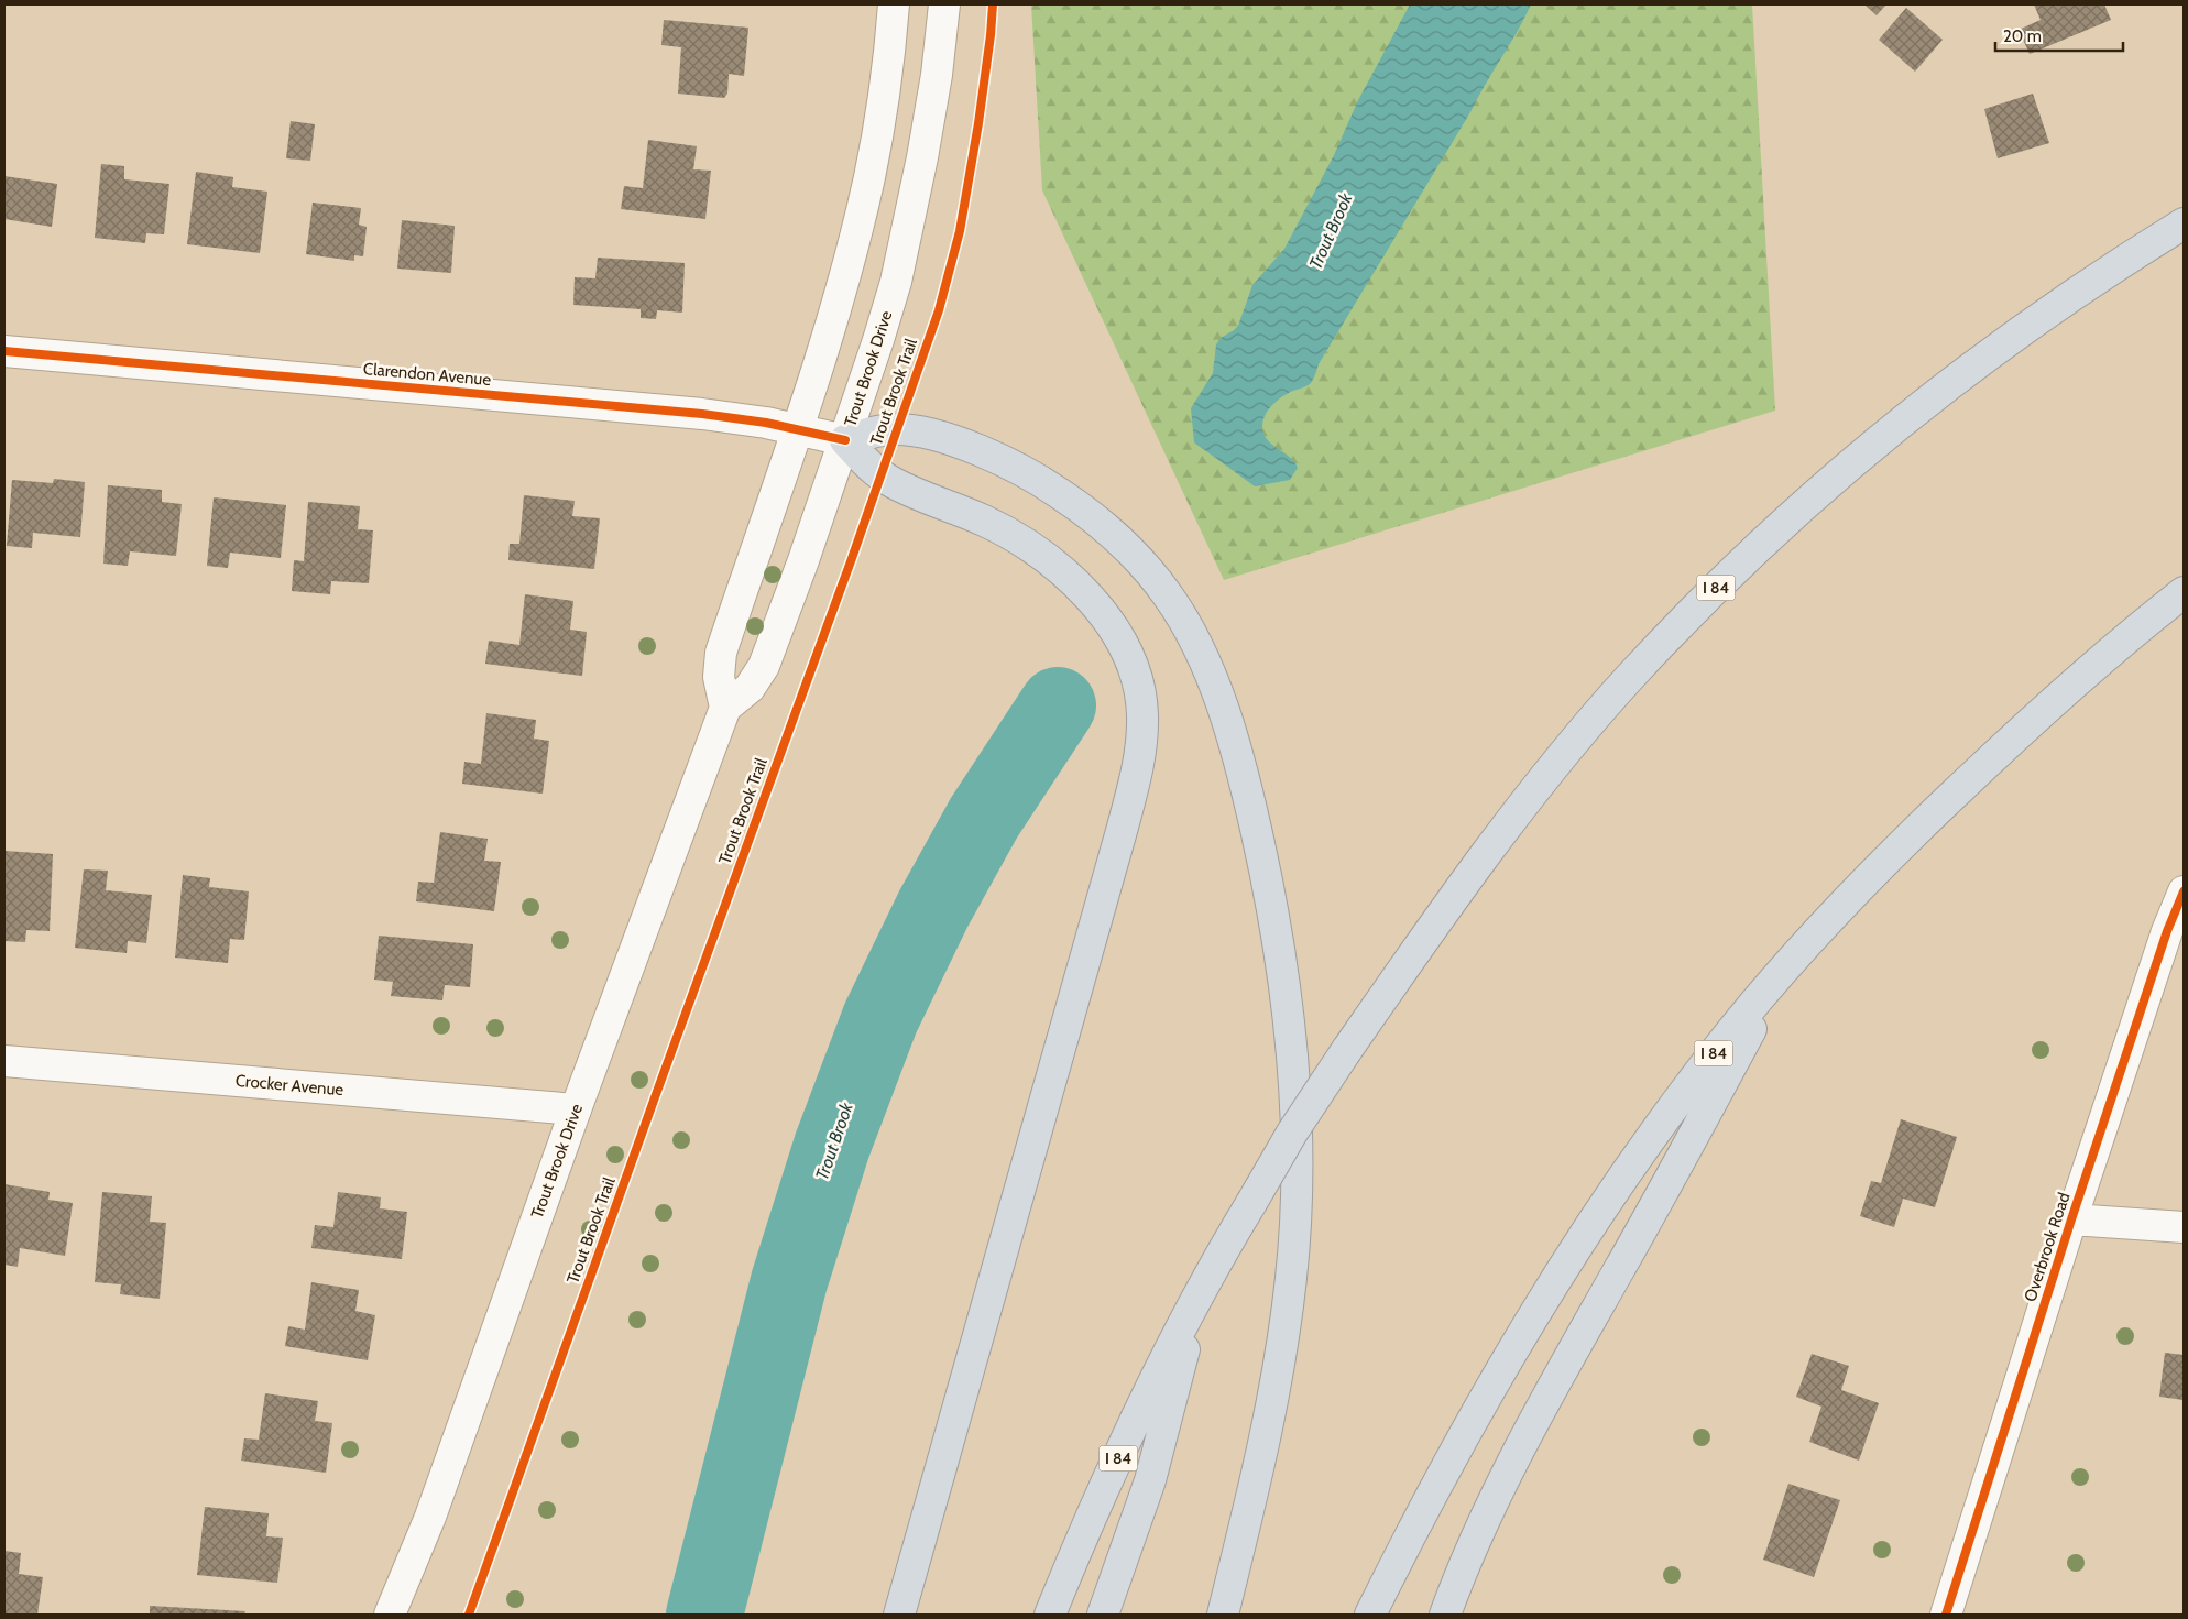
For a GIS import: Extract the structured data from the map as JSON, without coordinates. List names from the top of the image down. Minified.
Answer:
{"streets":{"highway":["I 84"],"main road":["Trout Brook Drive","Clarendon Avenue","Crocker Avenue","Overbrook Road"],"cycle path":["Trout Brook Trail"]},"crossings":[["Trout Brook Drive","Clarendon Avenue"],["Trout Brook Drive","Crocker Avenue"]],"water":["Trout Brook"],"scale_bar":"20 m"}
